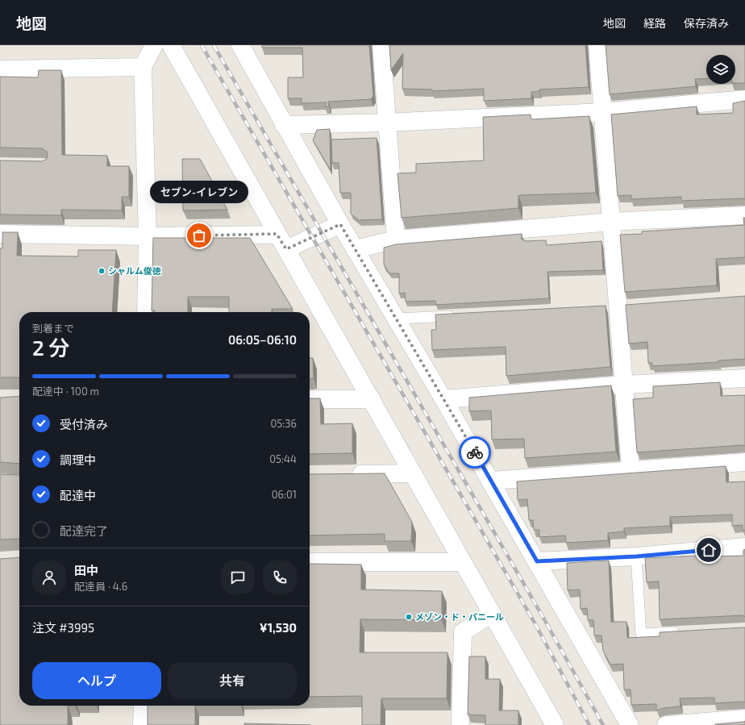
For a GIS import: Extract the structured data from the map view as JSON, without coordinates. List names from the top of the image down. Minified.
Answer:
{"places":["セブン-イレブン","シャルム俊徳","メゾン・ド・パニール"],"page":{"header":"地図","nav":["地図","経路","保存済み"],"bubble":"セブン-イレブン","heading":["2 分","到着まで","06:05–06:10"],"panel":["田中","配達員 · 4.6","注文 #3995","¥1,530"],"bar":"配達中 · 100 m","list":[["受付済み","05:36"],["調理中","05:44"],["配達中","06:01"],"配達完了"],"buttons":["ヘルプ","共有"]}}
